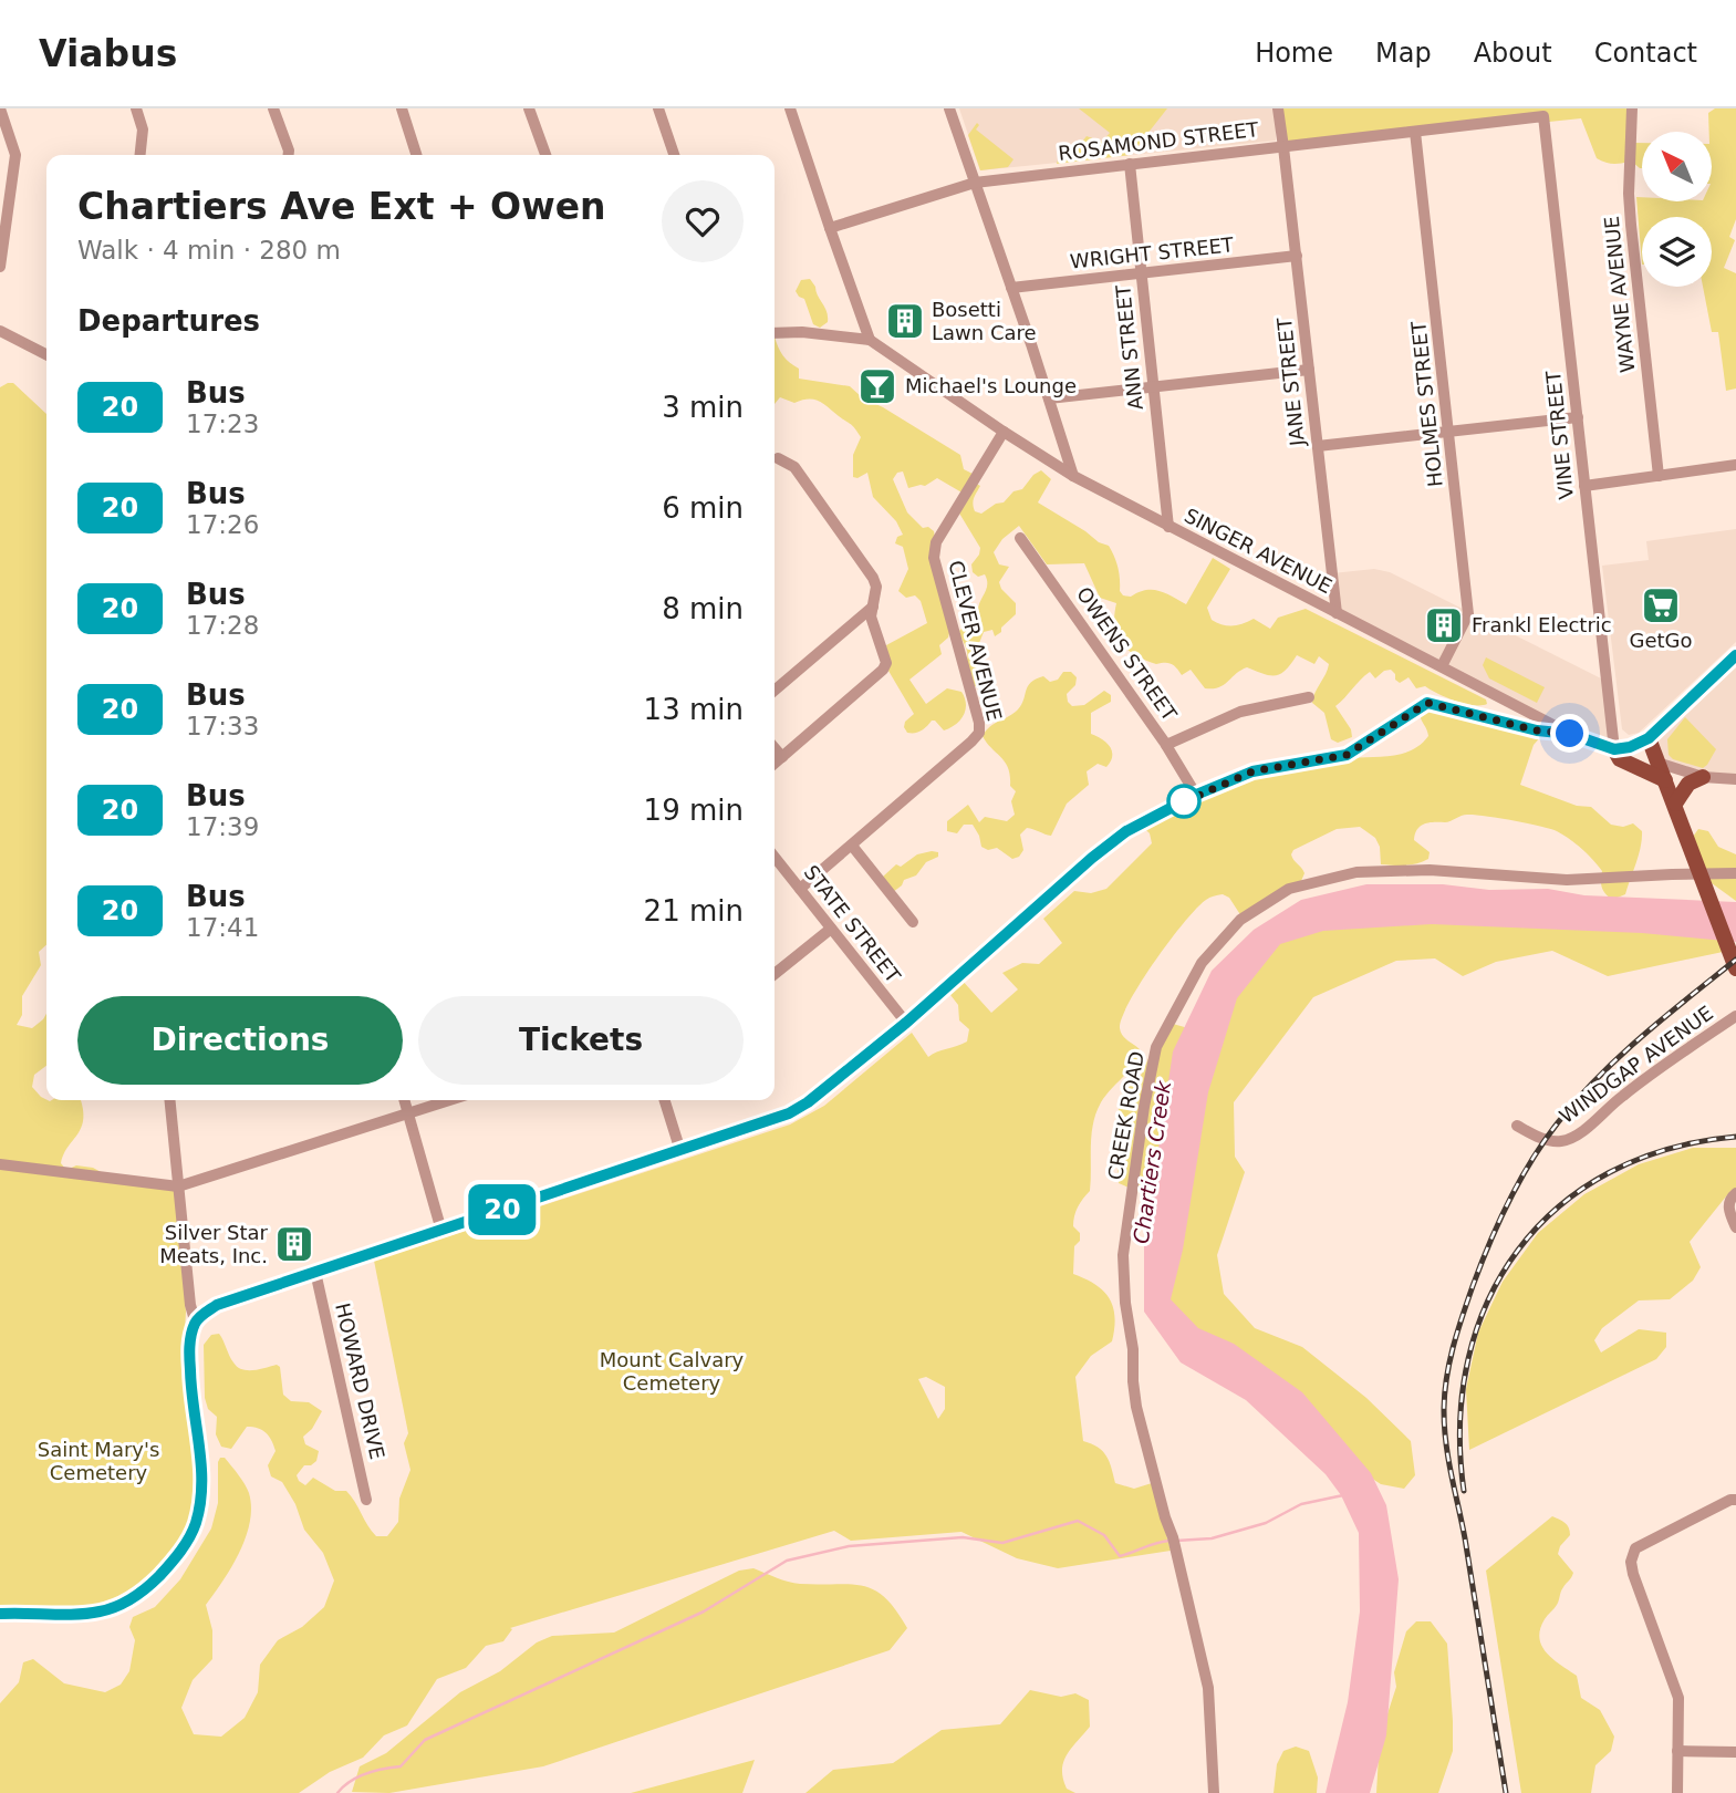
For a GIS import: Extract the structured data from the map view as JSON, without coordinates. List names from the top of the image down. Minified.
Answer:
{"streets":{"street":["ROSAMOND STREET","WRIGHT STREET","WAYNE AVENUE","ANN STREET","JANE STREET","HOLMES STREET","VINE STREET","SINGER AVENUE","CLEVER AVENUE","OWENS STREET","STATE STREET","WINDGAP AVENUE","CREEK ROAD","HOWARD DRIVE"]},"crossings":[["ROSAMOND STREET","ANN STREET"],["ROSAMOND STREET","JANE STREET"],["ROSAMOND STREET","HOLMES STREET"],["ROSAMOND STREET","VINE STREET"],["WRIGHT STREET","ANN STREET"],["WRIGHT STREET","JANE STREET"],["ANN STREET","SINGER AVENUE"],["JANE STREET","SINGER AVENUE"],["HOLMES STREET","SINGER AVENUE"],["VINE STREET","SINGER AVENUE"],["SINGER AVENUE","CLEVER AVENUE"],["CLEVER AVENUE","STATE STREET"]],"water":["Chartiers Creek"],"parks":["Mount Calvary Cemetery","Saint Mary's Cemetery"],"places":{"building":["Bosetti Lawn Care","Frankl Electric","Silver Star Meats, Inc."],"bar":["Michael's Lounge"],"supermarket":["GetGo"]},"lines":["bus line 20"],"north":"top left","page":{"header":"Viabus","nav":["Home","Map","About","Contact"],"on_map":"20","heading":[["Chartiers Ave Ext + Owen","Walk · 4 min · 280 m"],"Departures"],"list":[{"mark":"20","name":"Bus","note":"17:23","value":"3 min"},{"mark":"20","name":"Bus","note":"17:26","value":"6 min"},{"mark":"20","name":"Bus","note":"17:28","value":"8 min"},{"mark":"20","name":"Bus","note":"17:33","value":"13 min"},{"mark":"20","name":"Bus","note":"17:39","value":"19 min"},{"mark":"20","name":"Bus","note":"17:41","value":"21 min"}],"buttons":["Directions","Tickets"]}}
